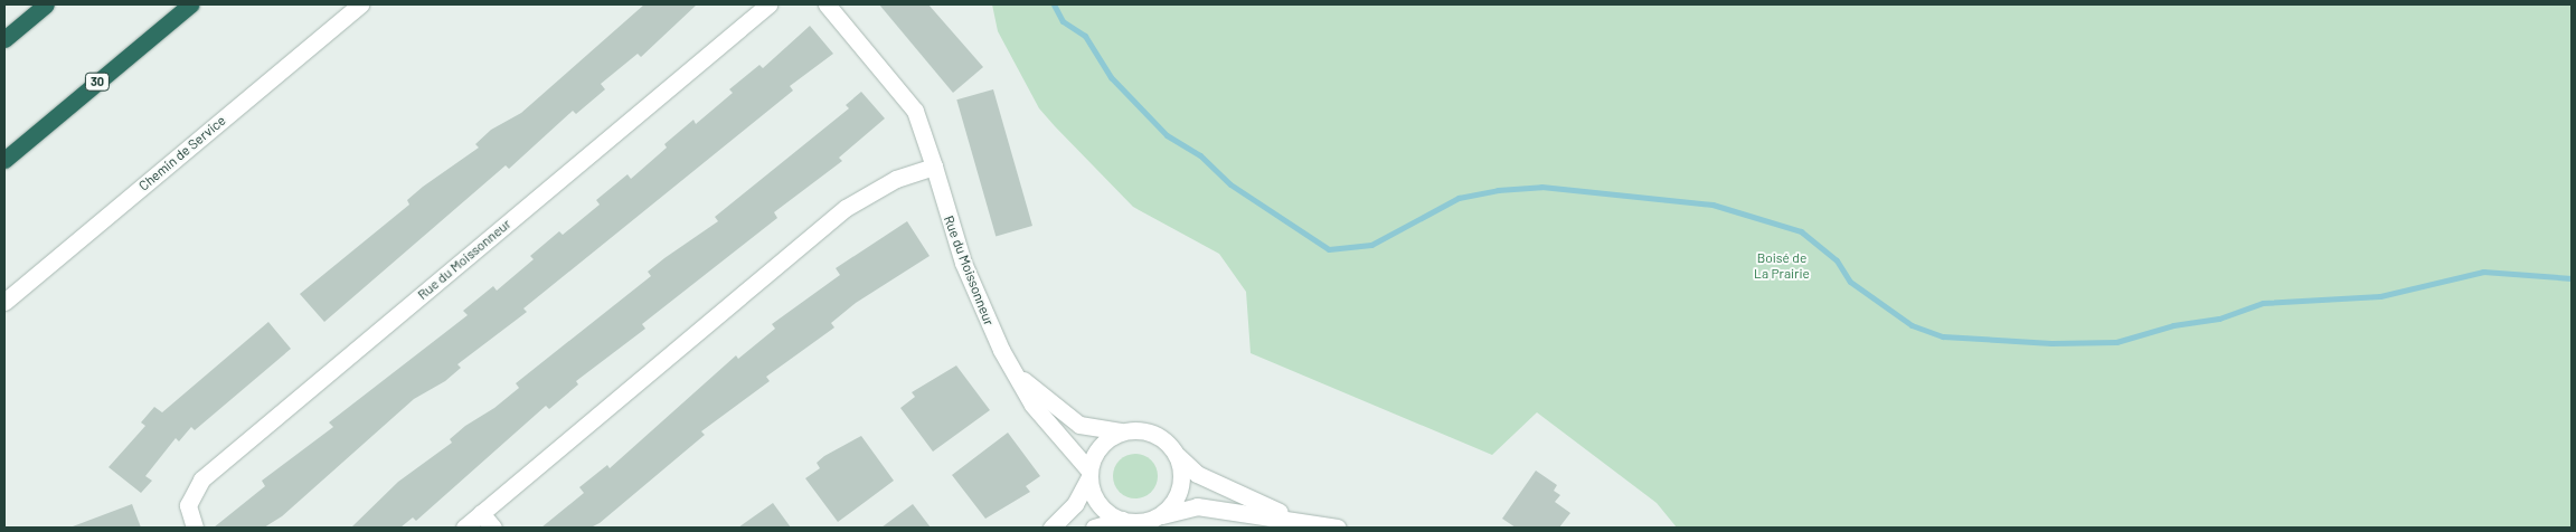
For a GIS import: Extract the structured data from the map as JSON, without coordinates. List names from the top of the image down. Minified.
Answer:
{"streets":{"highway":["30"],"street":["Chemin de Service","Rue du Moissonneur"]},"parks":["Boisé de La Prairie"]}
